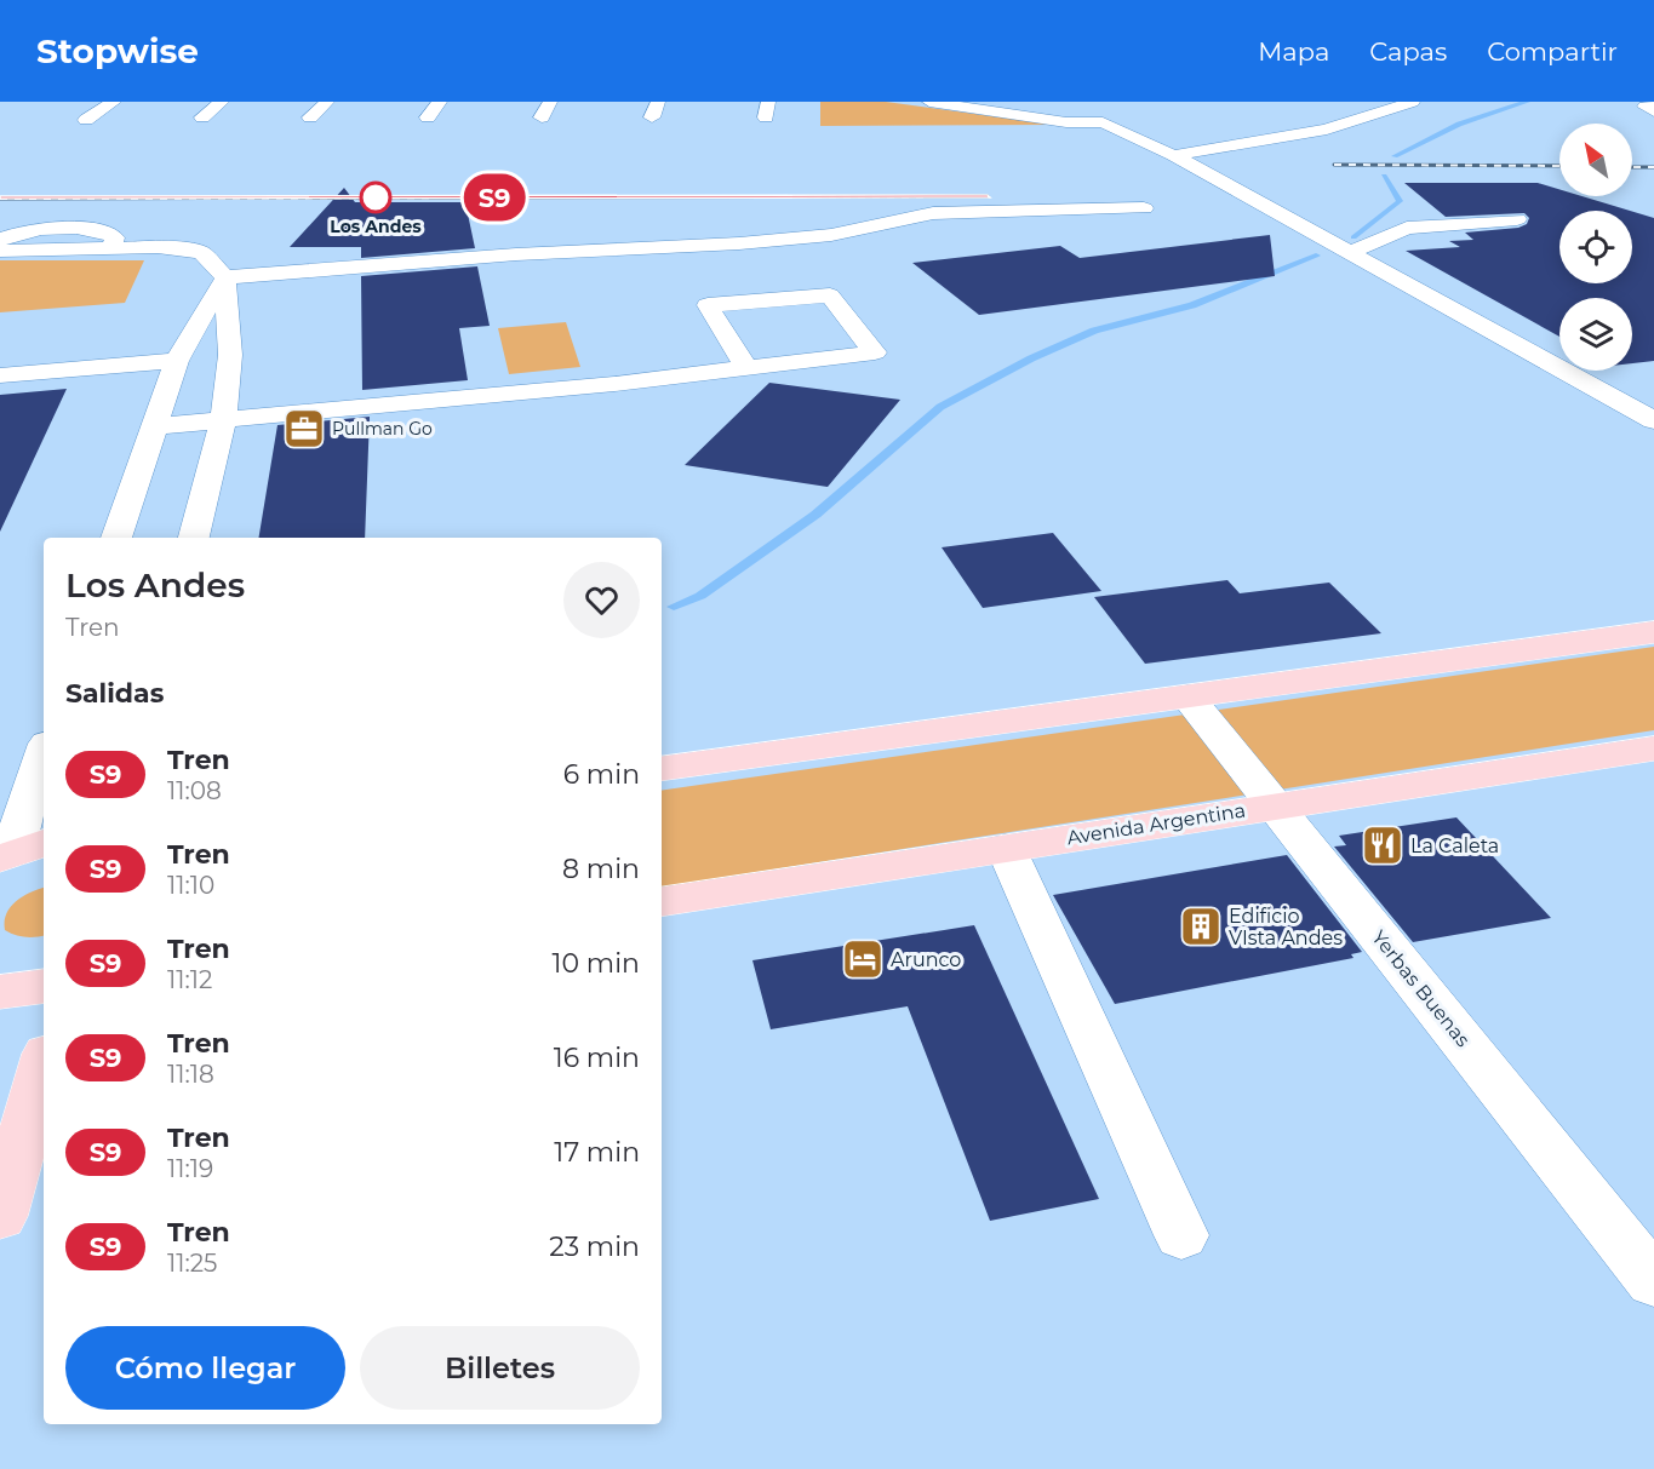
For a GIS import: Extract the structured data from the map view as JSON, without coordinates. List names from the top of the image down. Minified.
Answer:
{"streets":{"main road":["Avenida Argentina"],"street":["Yerbas Buenas"]},"crossings":[["Avenida Argentina","Yerbas Buenas"]],"places":{"other":["Los Andes"],"office":["Pullman Go"],"restaurant":["La Caleta"],"building":["Edificio VIsta Andes"],"hotel":["Arunco"]},"north":"top left","page":{"header":"Stopwise","nav":["Mapa","Capas","Compartir"],"on_map":"S9","heading":[["Los Andes","Tren"],"Salidas"],"list":[{"mark":"S9","name":"Tren","note":"11:08","value":"6 min"},{"mark":"S9","name":"Tren","note":"11:10","value":"8 min"},{"mark":"S9","name":"Tren","note":"11:12","value":"10 min"},{"mark":"S9","name":"Tren","note":"11:18","value":"16 min"},{"mark":"S9","name":"Tren","note":"11:19","value":"17 min"},{"mark":"S9","name":"Tren","note":"11:25","value":"23 min"}],"buttons":["Cómo llegar","Billetes"]}}
